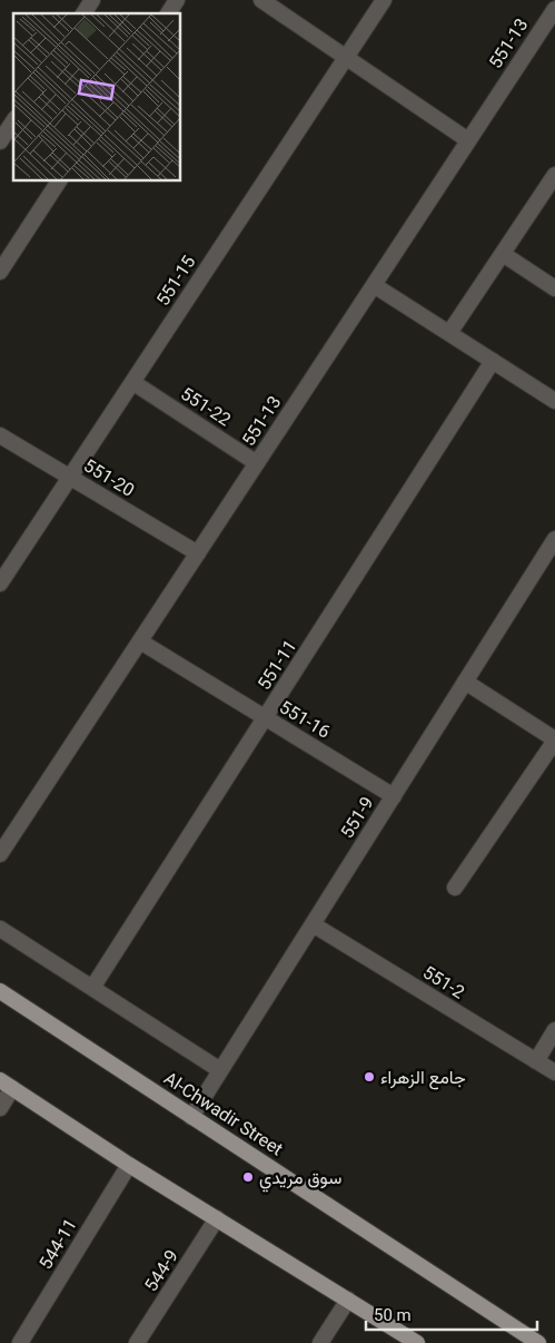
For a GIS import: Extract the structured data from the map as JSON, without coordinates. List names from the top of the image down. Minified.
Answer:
{"streets":{"main road":["Al-Chwadir Street"],"street":["551-13","551-15","551-22","551-20","551-11","551-16","551-9","551-2","544-11","544-9"]},"crossings":[["551-13","551-22"],["551-13","551-20"],["551-13","551-16"],["551-15","551-22"],["551-15","551-20"],["551-11","551-16"],["551-16","551-9"],["551-9","551-2"],["551-9","Al-Chwadir Street"]],"places":["جامع الزهراء","سوق مريدي"],"scale_bar":"50 m"}
